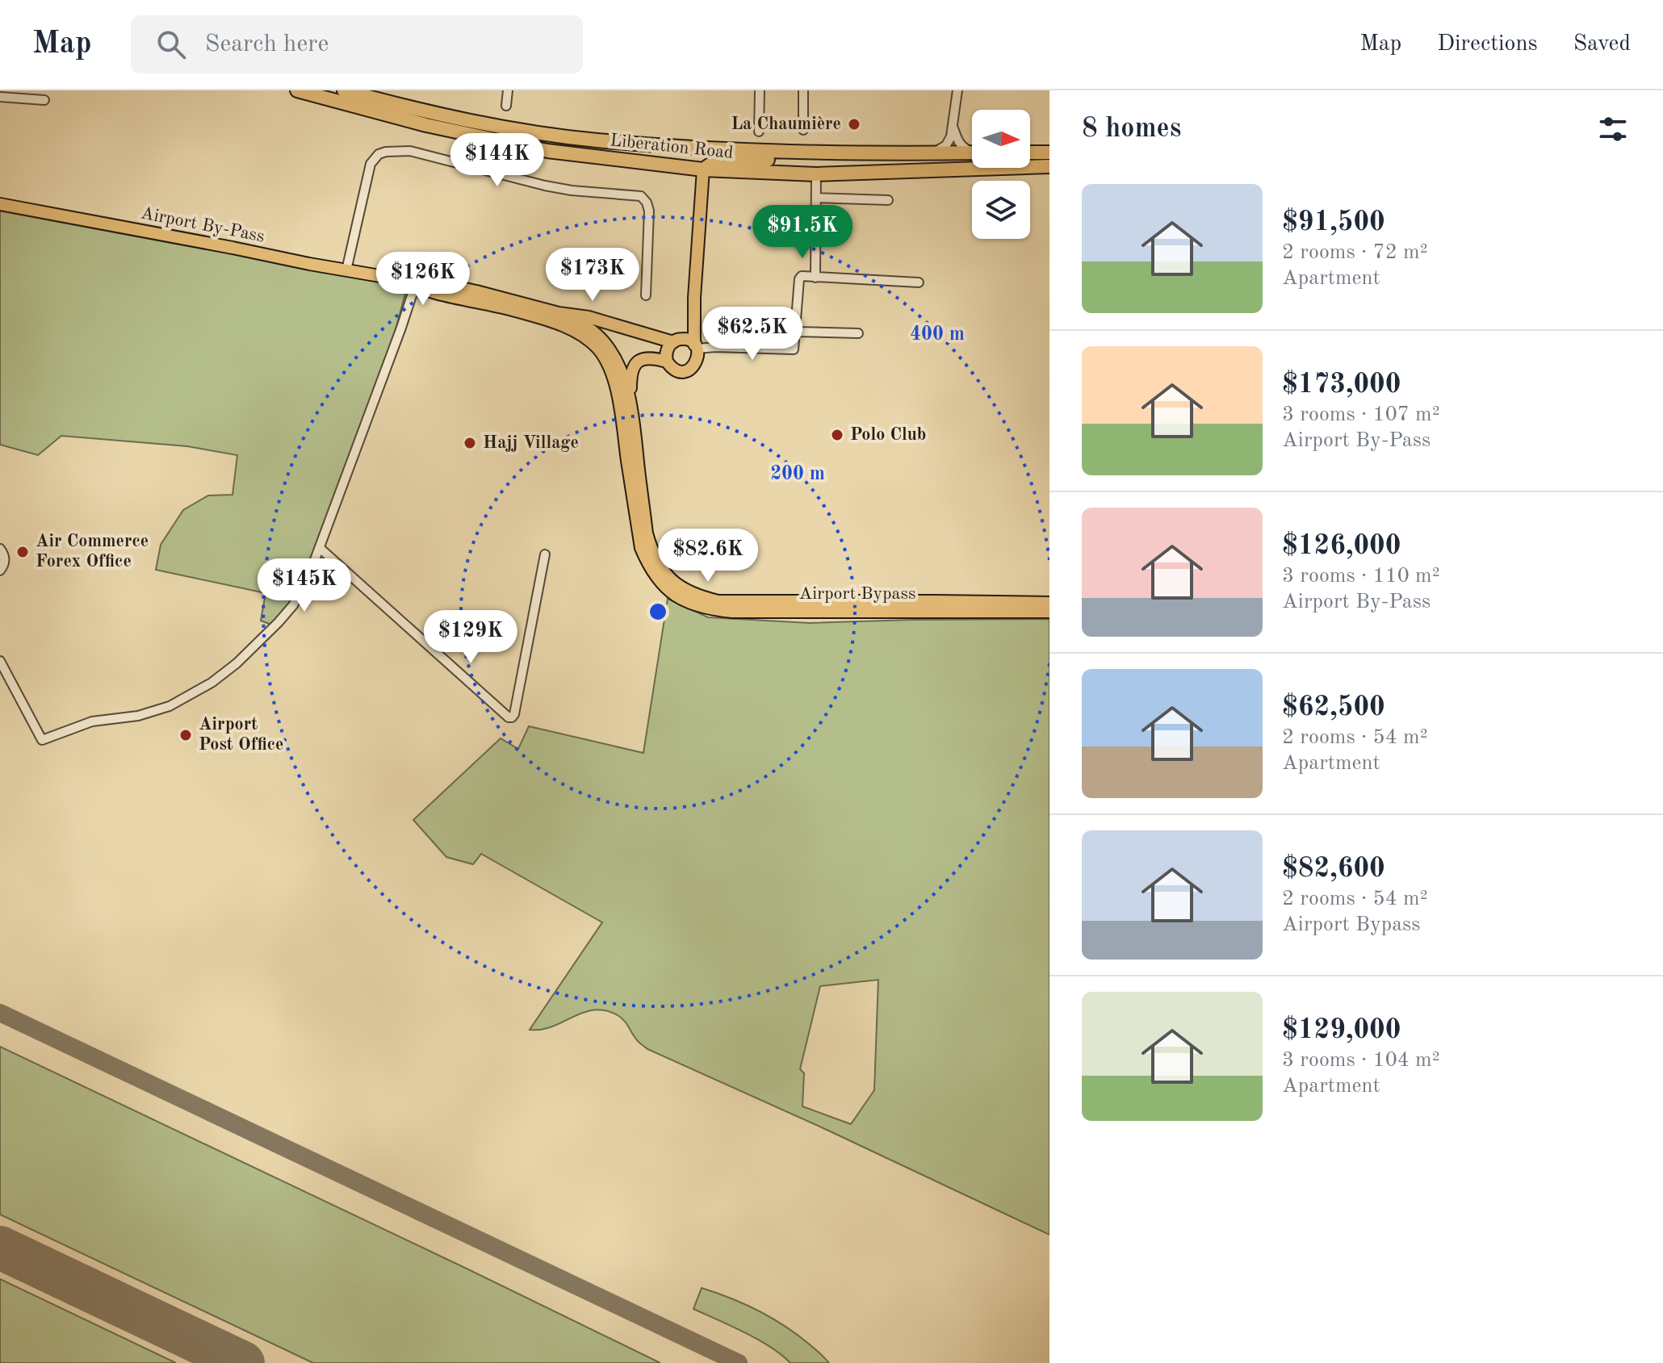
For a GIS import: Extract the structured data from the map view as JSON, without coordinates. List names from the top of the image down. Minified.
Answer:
{"streets":{"highway":["Liberation Road"],"main road":["Airport By-Pass","Airport Bypass"]},"crossings":[["Airport By-Pass","Airport Bypass"]],"places":["La Chaumière","Polo Club","Hajj Village","Air Commerce Forex Office","Airport Post Office"],"north":"right","page":{"header":"Map","search":"Search here","nav":["Map","Directions","Saved"],"heading":"8 homes","price":["$144K","$91.5K","$173K","$126K","$62.5K","$82.6K","$145K","$129K"],"list":[{"name":"$91,500","note":"2 rooms · 72 m² · Apartment"},{"name":"$173,000","note":"3 rooms · 107 m² · Airport By-Pass"},{"name":"$126,000","note":"3 rooms · 110 m² · Airport By-Pass"},{"name":"$62,500","note":"2 rooms · 54 m² · Apartment"},{"name":"$82,600","note":"2 rooms · 54 m² · Airport Bypass"},{"name":"$129,000","note":"3 rooms · 104 m² · Apartment"}]},"rings":["400 m","200 m"]}
